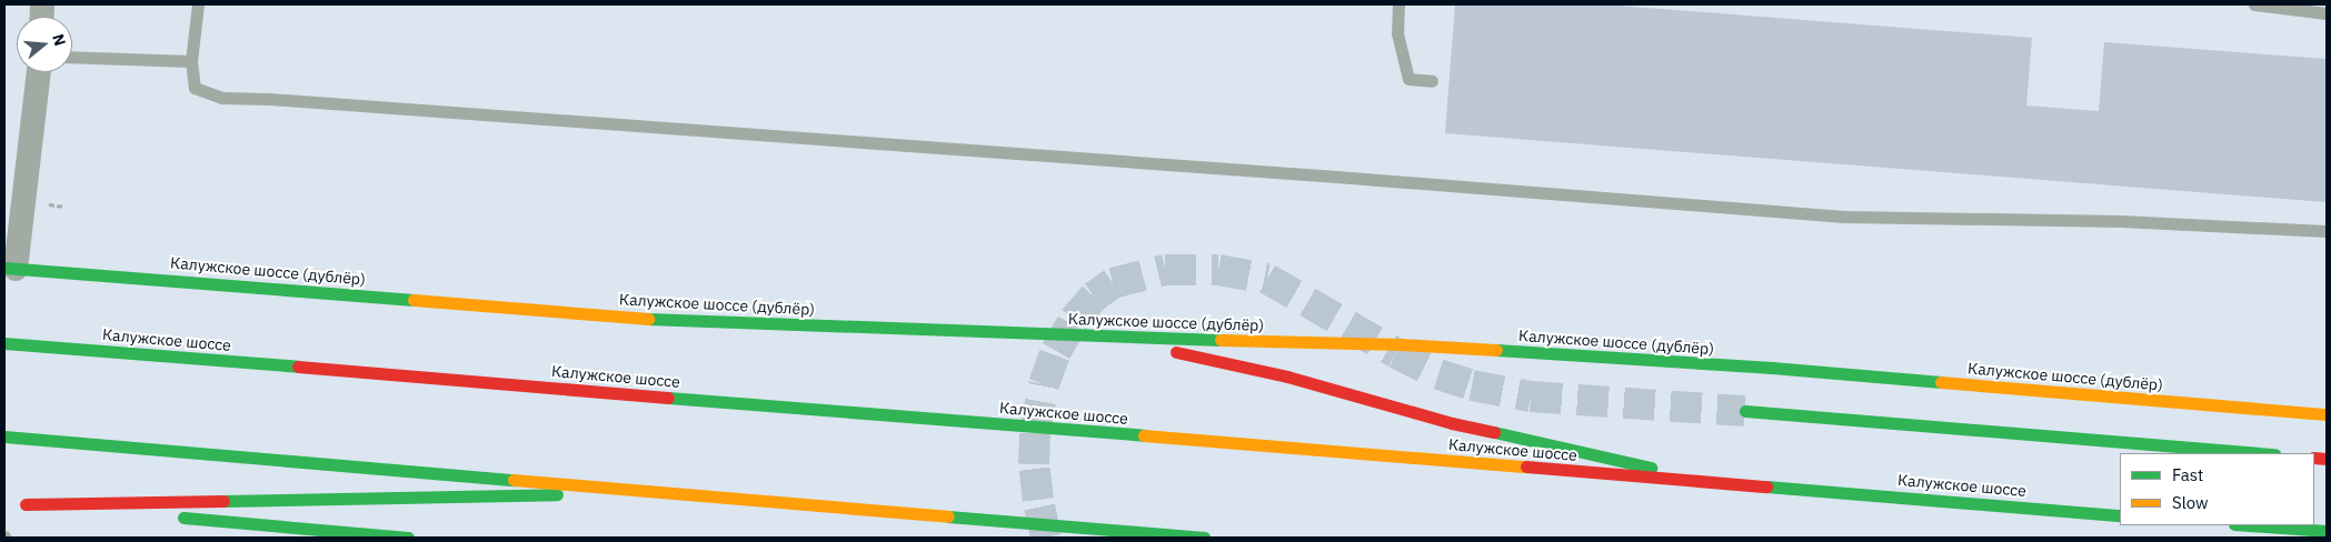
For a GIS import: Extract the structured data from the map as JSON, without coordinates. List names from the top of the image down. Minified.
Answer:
{"streets":{"main road":["Калужское шоссе (дублёр)","Калужское шоссе"]},"legend":["Fast","Slow"],"north":"right"}
